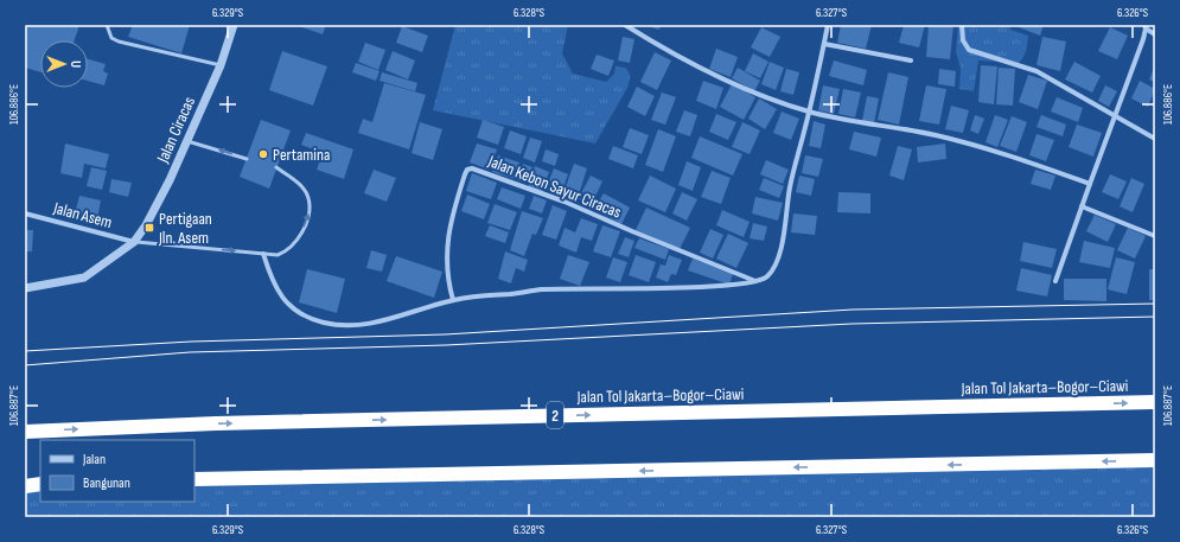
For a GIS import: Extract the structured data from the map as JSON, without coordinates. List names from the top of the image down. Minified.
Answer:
{"streets":{"highway":["Jalan Tol Jakarta–Bogor–Ciawi","2"],"street":["Jalan Ciracas","Jalan Kebon Sayur Ciracas","Jalan Asem"]},"crossings":[["Jalan Ciracas","Jalan Asem"]],"places":{"other":["Pertamina"],"transit":["Pertigaan Jln. Asem"]},"legend":["Jalan","Bangunan"],"north":"right","coordinates":["6.329°S","6.328°S","6.327°S","6.326°S","106.886°E","106.887°E"]}
